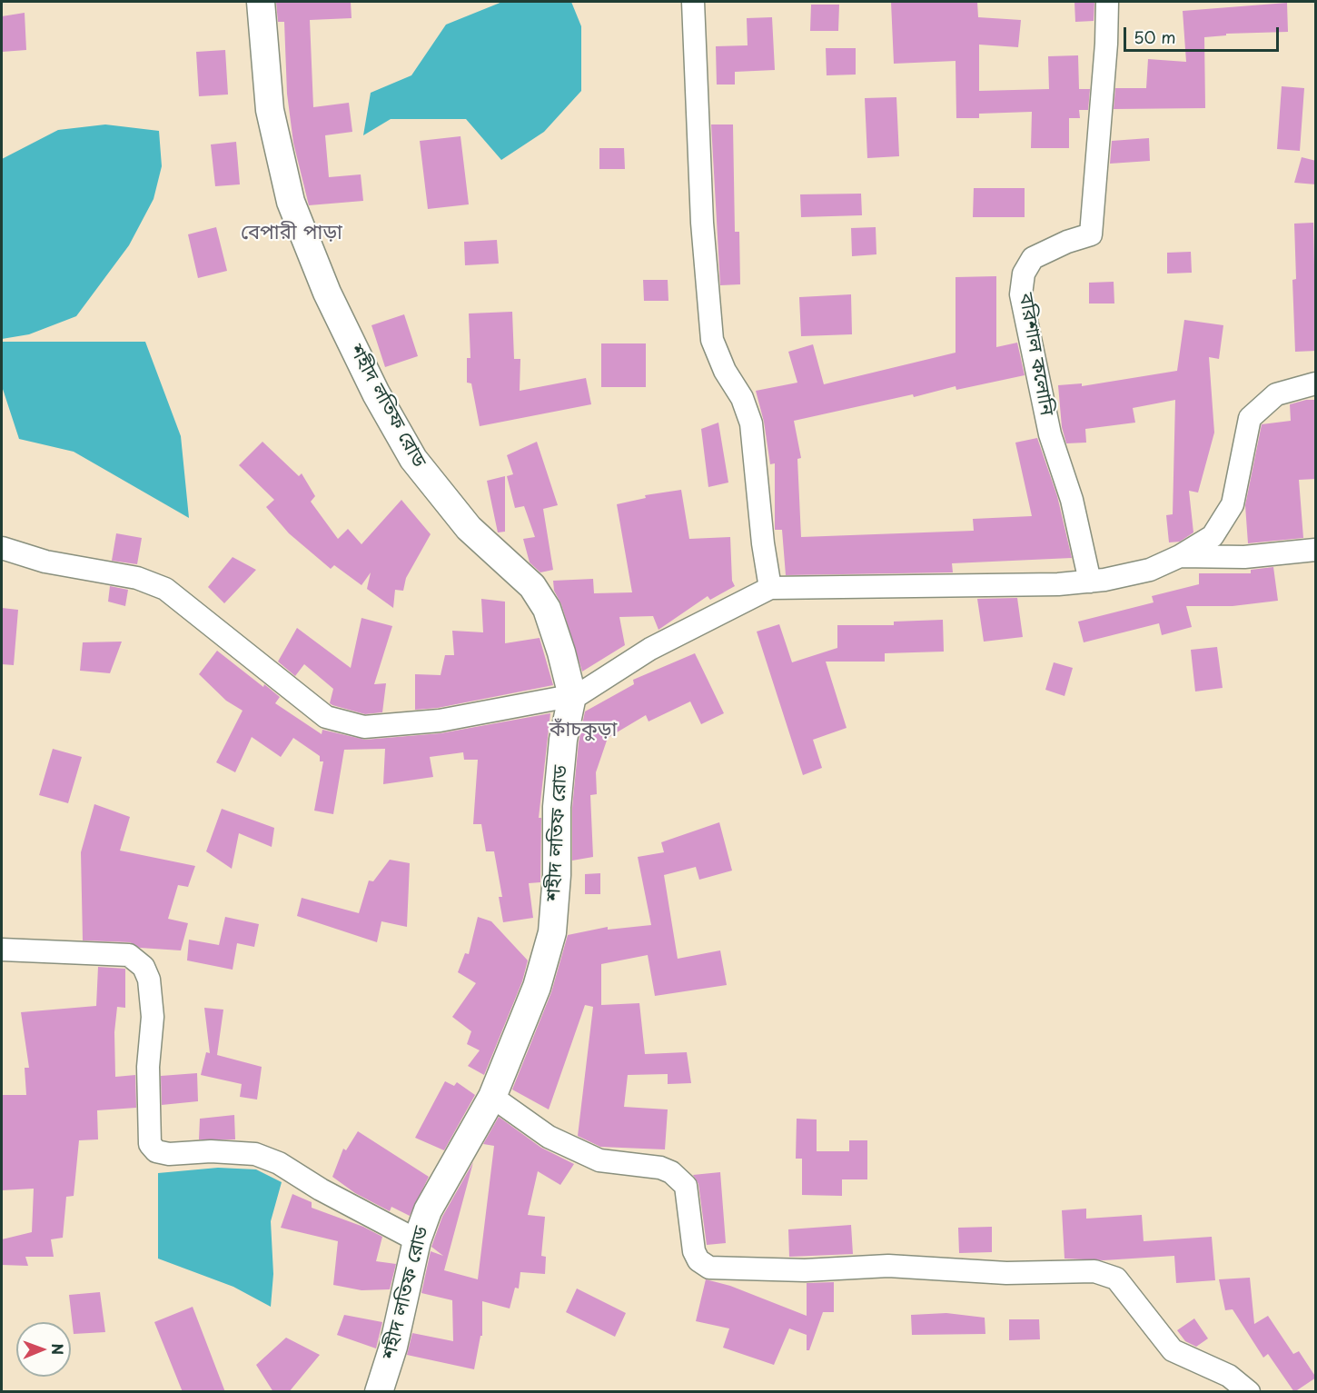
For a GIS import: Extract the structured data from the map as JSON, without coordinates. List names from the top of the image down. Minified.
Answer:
{"streets":{"street":["বরিশাল কলোনি","শহীদ লতিফ রোড"]},"districts":["বেপারী পাড়া","কাঁচকুড়া"],"scale_bar":"50 m","north":"right"}
